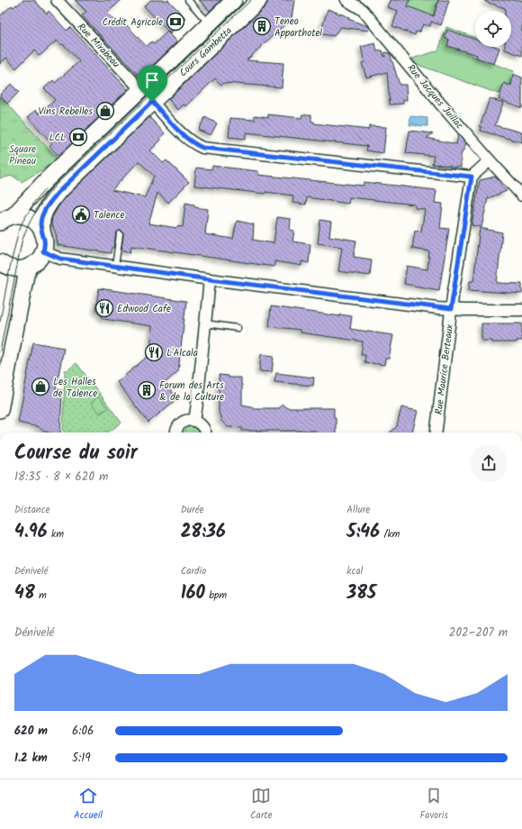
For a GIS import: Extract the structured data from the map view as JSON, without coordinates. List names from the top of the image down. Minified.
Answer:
{"streets":{"main road":["Cours Gambetta"],"street":["Rue Mirabeau","Rue Jacques Juillac","Rue Maurice Berteaux"]},"crossings":[["Rue Mirabeau","Cours Gambetta"]],"parks":["Square Pineau"],"places":{"bank":["Crédit Agricole","LCL"],"building":["Teneo Apparthotel","Forum des Arts & de la Culture"],"shop":["Vins Rebelles","Les Halles de Talence"],"public building":["Talence"],"restaurant":["Edwood Cafe","L'Alcala"]},"page":{"heading":["Course du soir","18:35 · 8 × 620 m"],"stats":[["Distance","4.96 km"],["Durée","28:36"],["Allure","5:46 /km"],["Dénivelé","48 m"],["Cardio","160 bpm"],["kcal","385"]],"chart":["Dénivelé","202–207 m"],"list":[{"name":"620 m","note":"6:06"},{"name":"1.2 km","note":"5:19"}],"tabs":["Accueil","Carte","Favoris"]}}
